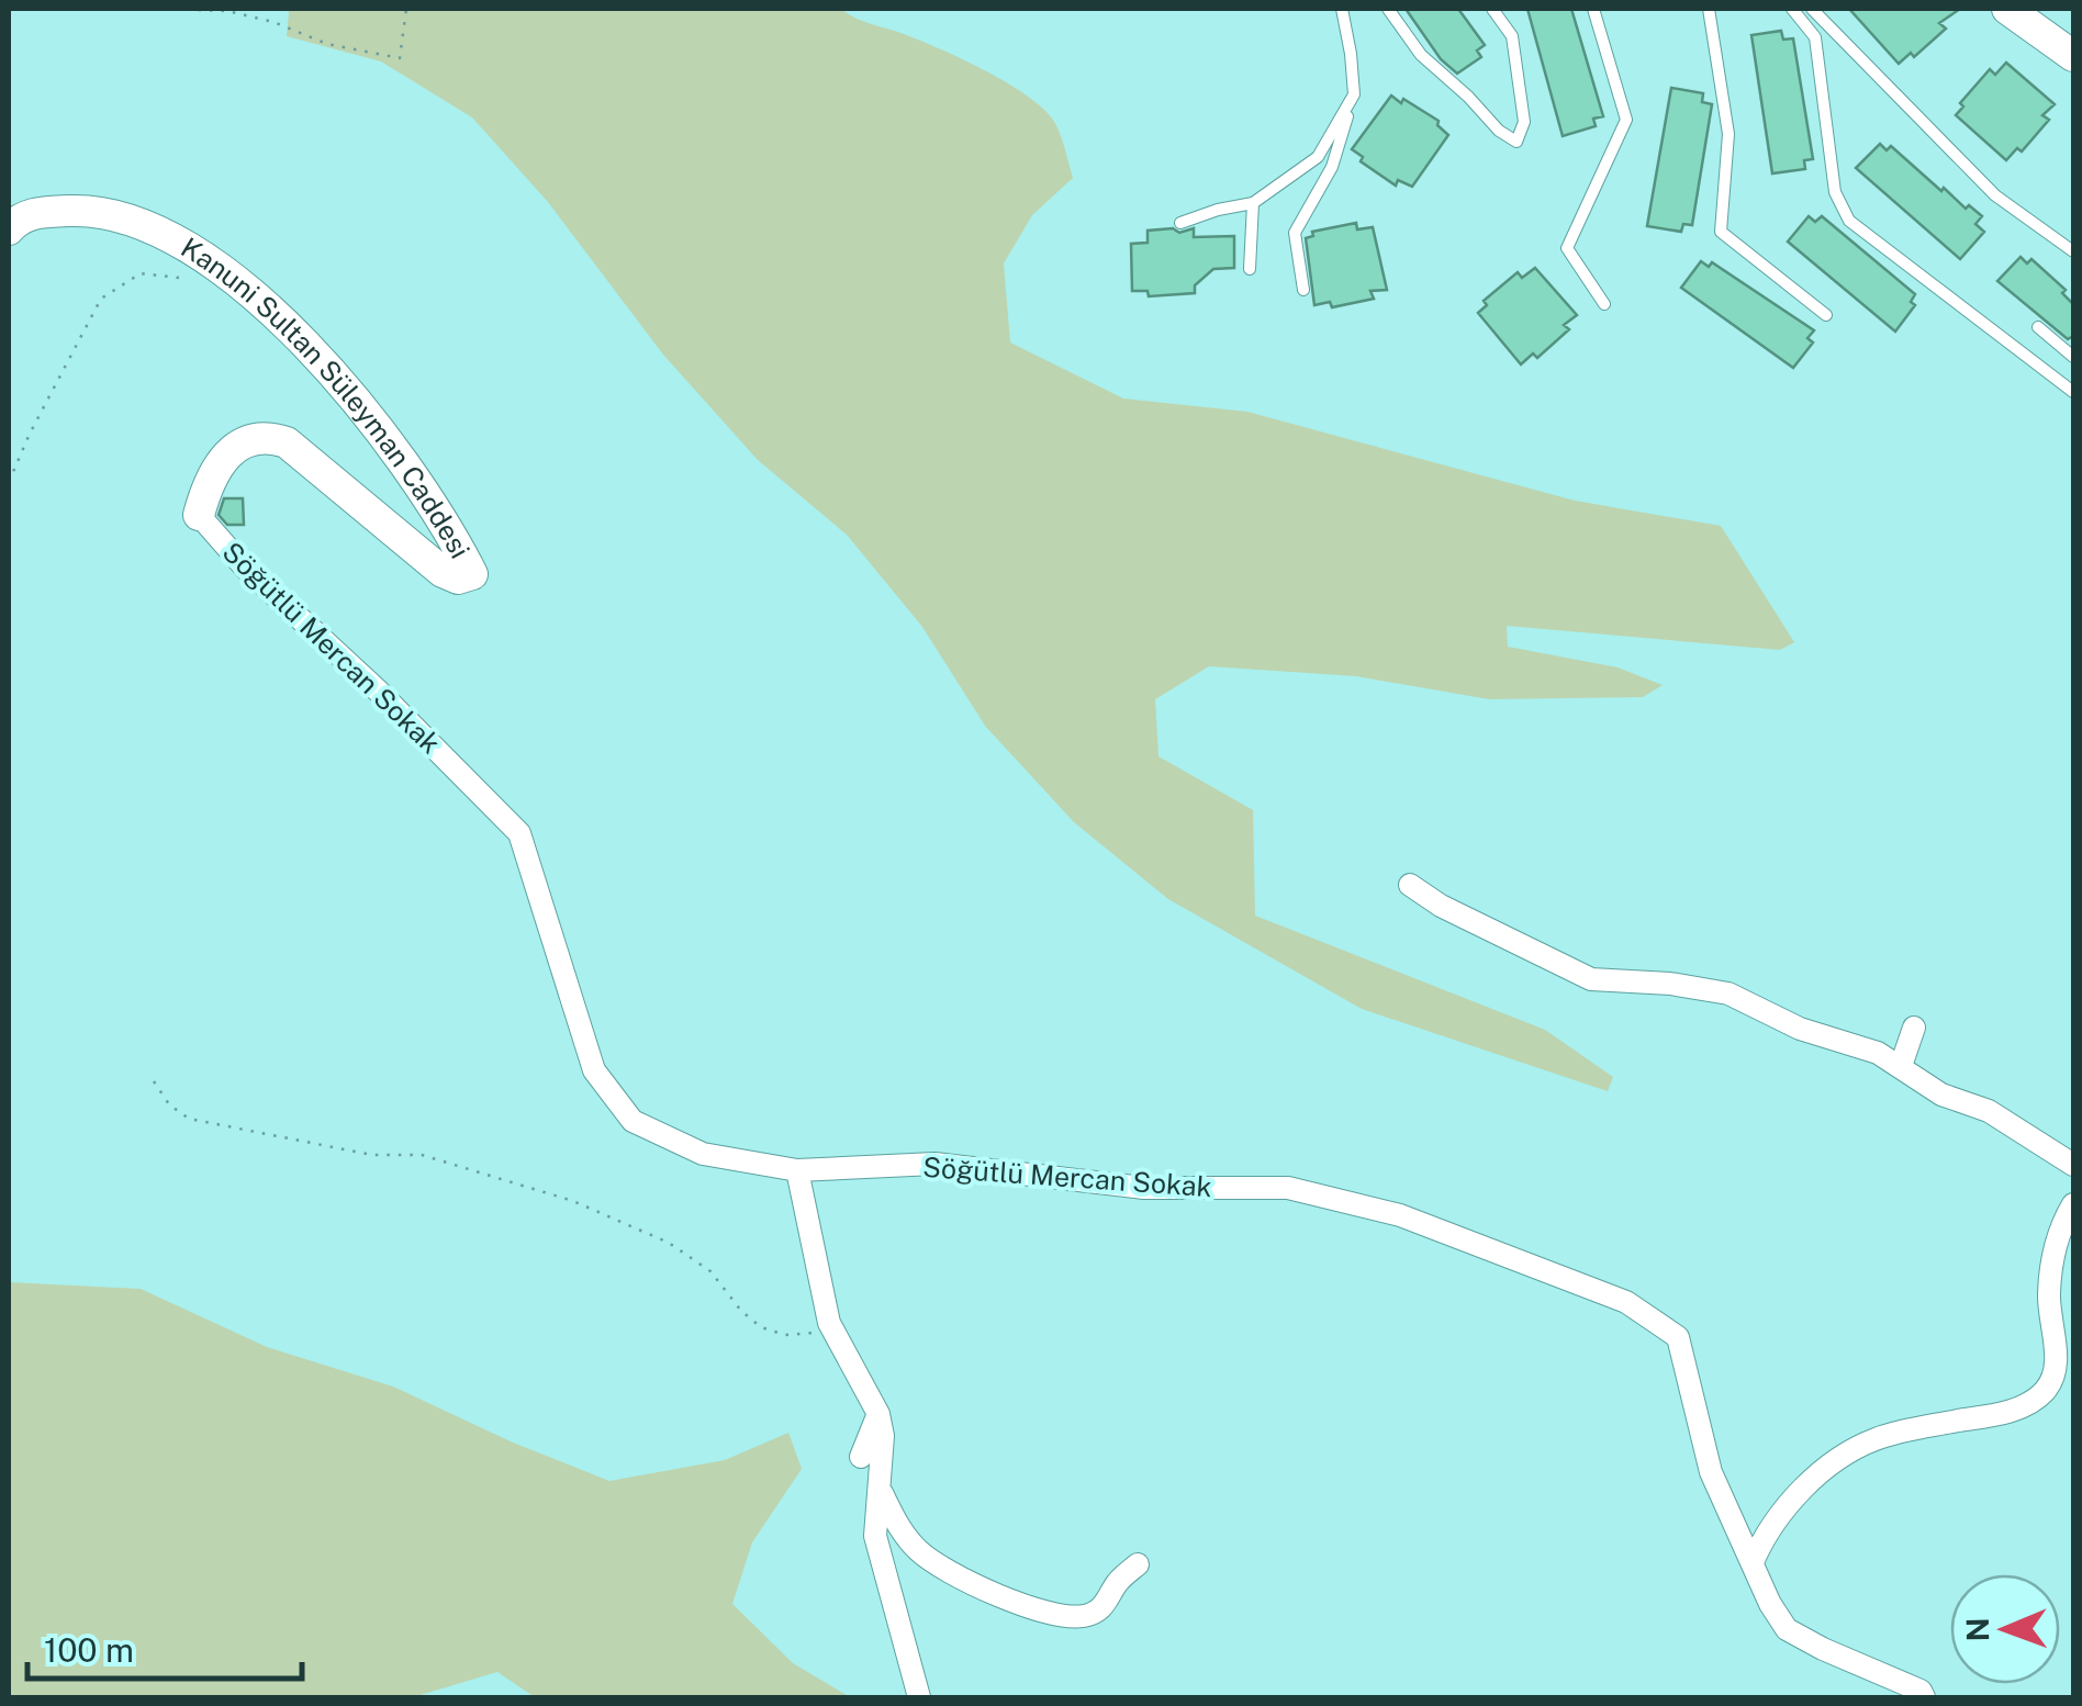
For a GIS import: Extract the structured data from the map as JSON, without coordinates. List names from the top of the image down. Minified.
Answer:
{"streets":{"street":["Kanuni Sultan Süleyman Caddesi","Söğütlü Mercan Sokak"]},"crossings":[["Kanuni Sultan Süleyman Caddesi","Söğütlü Mercan Sokak"]],"scale_bar":"100 m","north":"left"}
